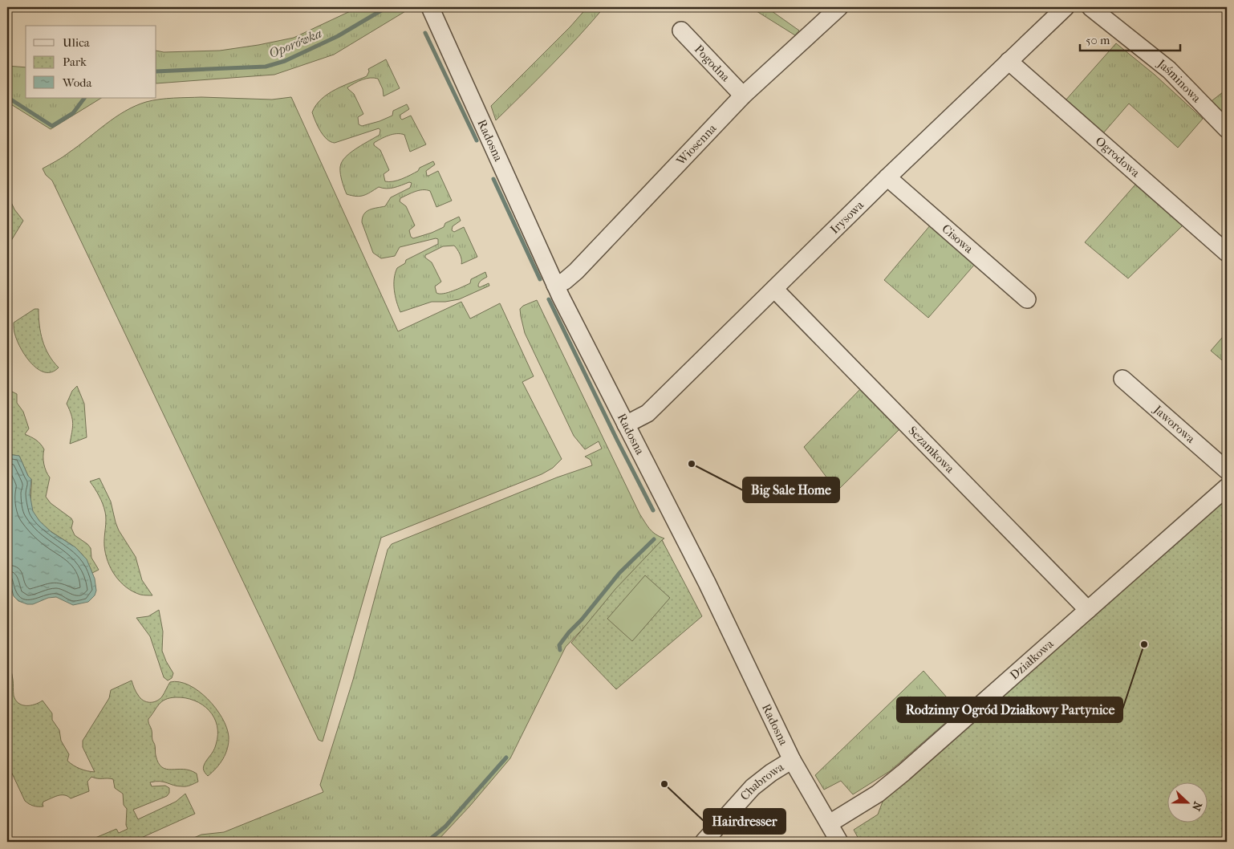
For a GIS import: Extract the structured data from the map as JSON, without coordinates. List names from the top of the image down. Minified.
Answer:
{"streets":{"street":["Pogodna","Jaśminowa","Radosna","Wiosenna","Ogrodowa","Irysowa","Cisowa","Jaworowa","Sezamkowa","Działkowa","Chabrowa"]},"crossings":[["Pogodna","Wiosenna"],["Radosna","Wiosenna"],["Radosna","Irysowa"],["Radosna","Działkowa"],["Radosna","Chabrowa"],["Ogrodowa","Irysowa"],["Irysowa","Cisowa"],["Irysowa","Sezamkowa"],["Sezamkowa","Działkowa"]],"water":["Oporówka"],"places":["Big Sale Home","Rodzinny Ogród Działkowy Partynice","Hairdresser"],"legend":["Ulica","Park","Woda"],"scale_bar":"50 m","north":"right"}
